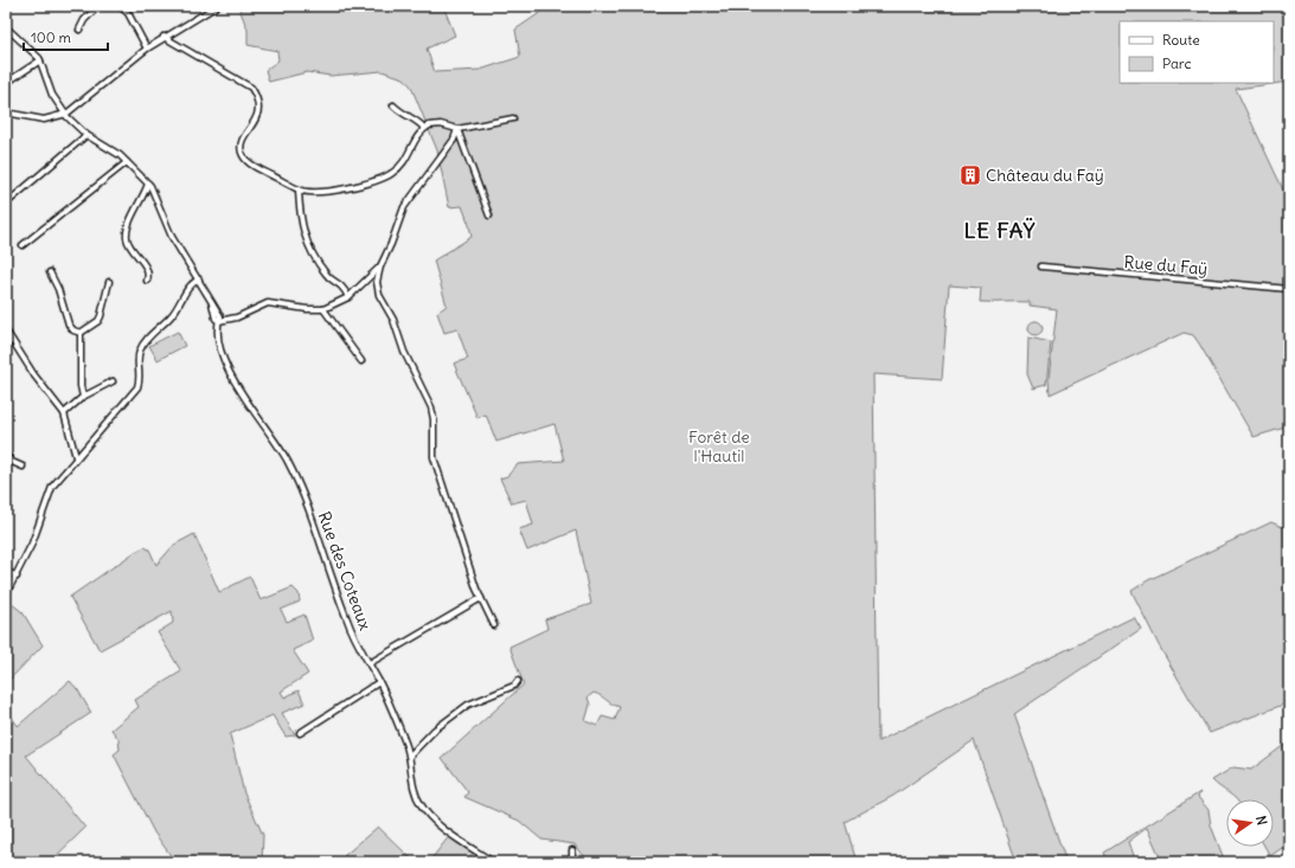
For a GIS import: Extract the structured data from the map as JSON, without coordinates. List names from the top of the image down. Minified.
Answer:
{"streets":{"street":["Rue du Faÿ","Rue des Coteaux"]},"districts":["LE FAŸ"],"parks":["Forêt de l'Hautil"],"places":{"building":["Château du Faÿ"]},"legend":["Route","Parc"],"scale_bar":"100 m","north":"right"}
